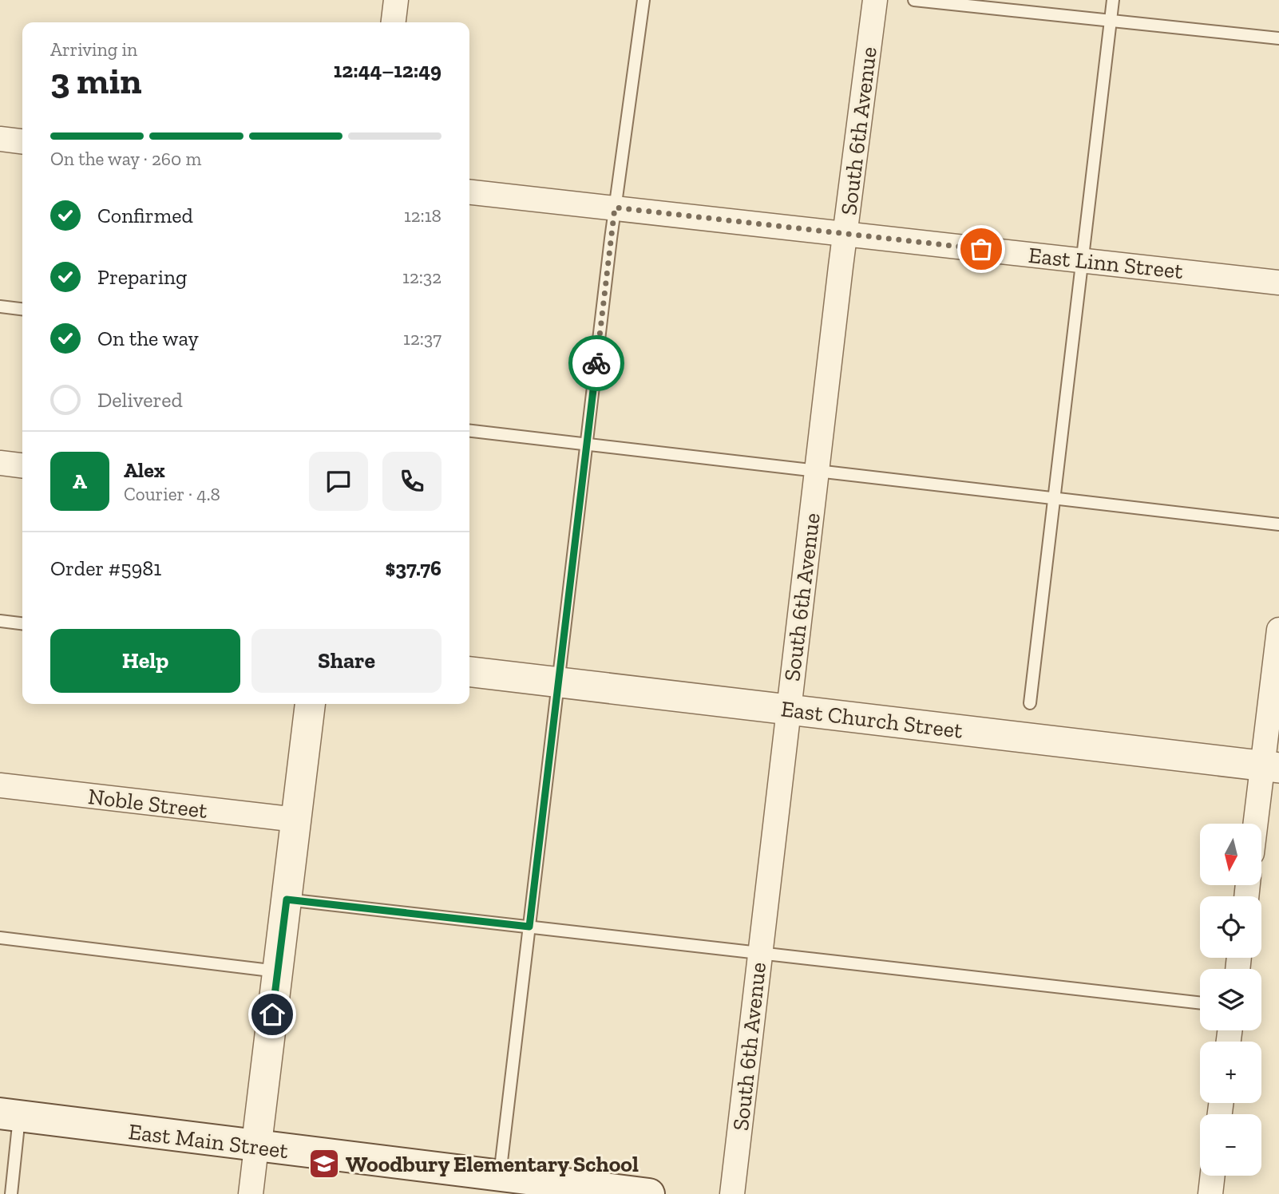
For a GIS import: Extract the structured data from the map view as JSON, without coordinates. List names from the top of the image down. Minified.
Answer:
{"streets":{"main road":["East Main Street"],"street":["South 6th Avenue","East Linn Street","East Church Street","Noble Street"]},"crossings":[["South 6th Avenue","East Linn Street"],["South 6th Avenue","East Church Street"]],"places":{"school or university":["Woodbury Elementary School"]},"north":"bottom","page":{"heading":["3 min","Arriving in","12:44–12:49"],"panel":["Alex","Courier · 4.8","Order #5981","$37.76"],"bar":"On the way · 260 m","list":[["Confirmed","12:18"],["Preparing","12:32"],["On the way","12:37"],"Delivered"],"round":"A","buttons":["Help","Share"],"map_buttons":["+","−"]}}
